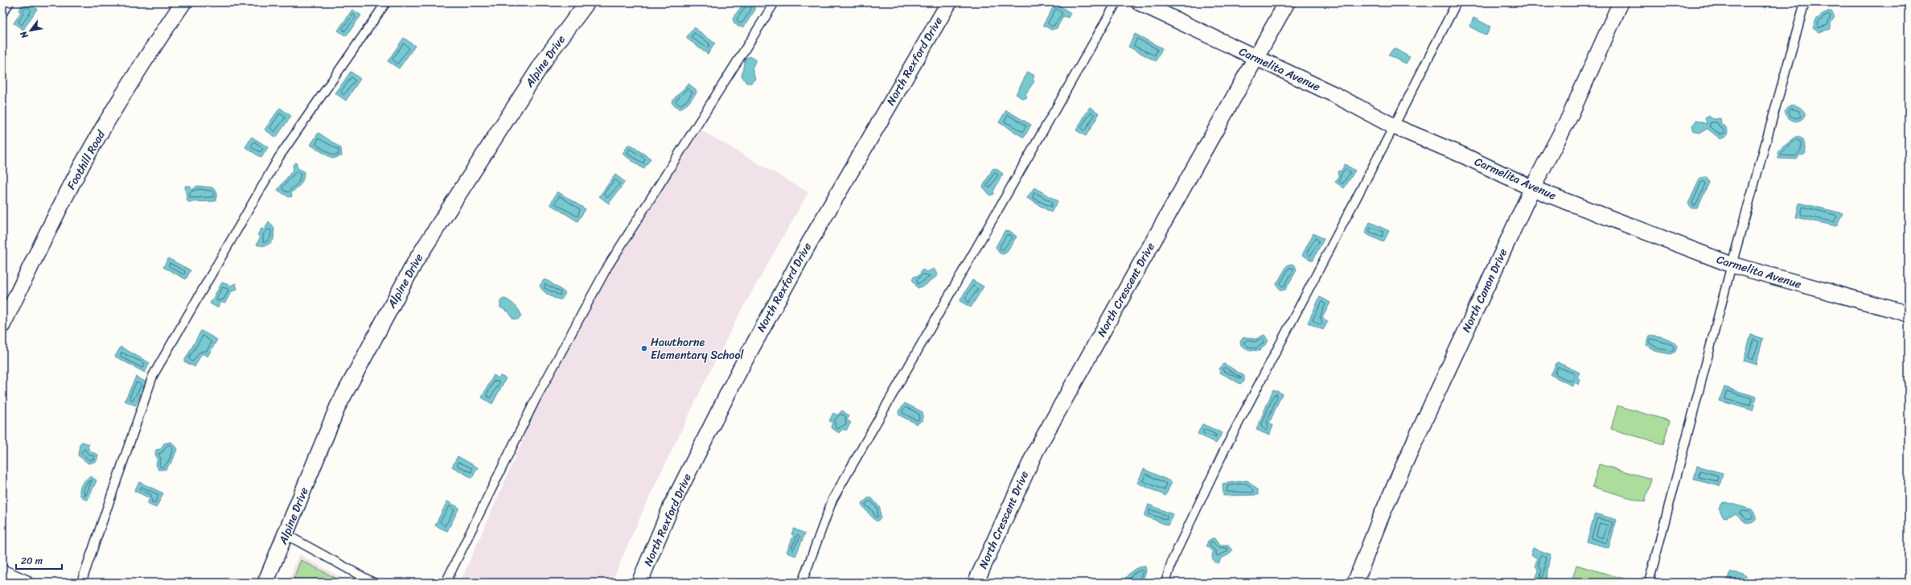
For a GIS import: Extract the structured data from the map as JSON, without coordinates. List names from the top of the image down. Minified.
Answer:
{"streets":{"street":["Alpine Drive","North Rexford Drive","Carmelita Avenue","Foothill Road","North Crescent Drive","North Canon Drive"]},"crossings":[["Carmelita Avenue","North Crescent Drive"],["Carmelita Avenue","North Canon Drive"]],"places":["Hawthorne Elementary School"],"scale_bar":"20 m","north":"bottom left"}
